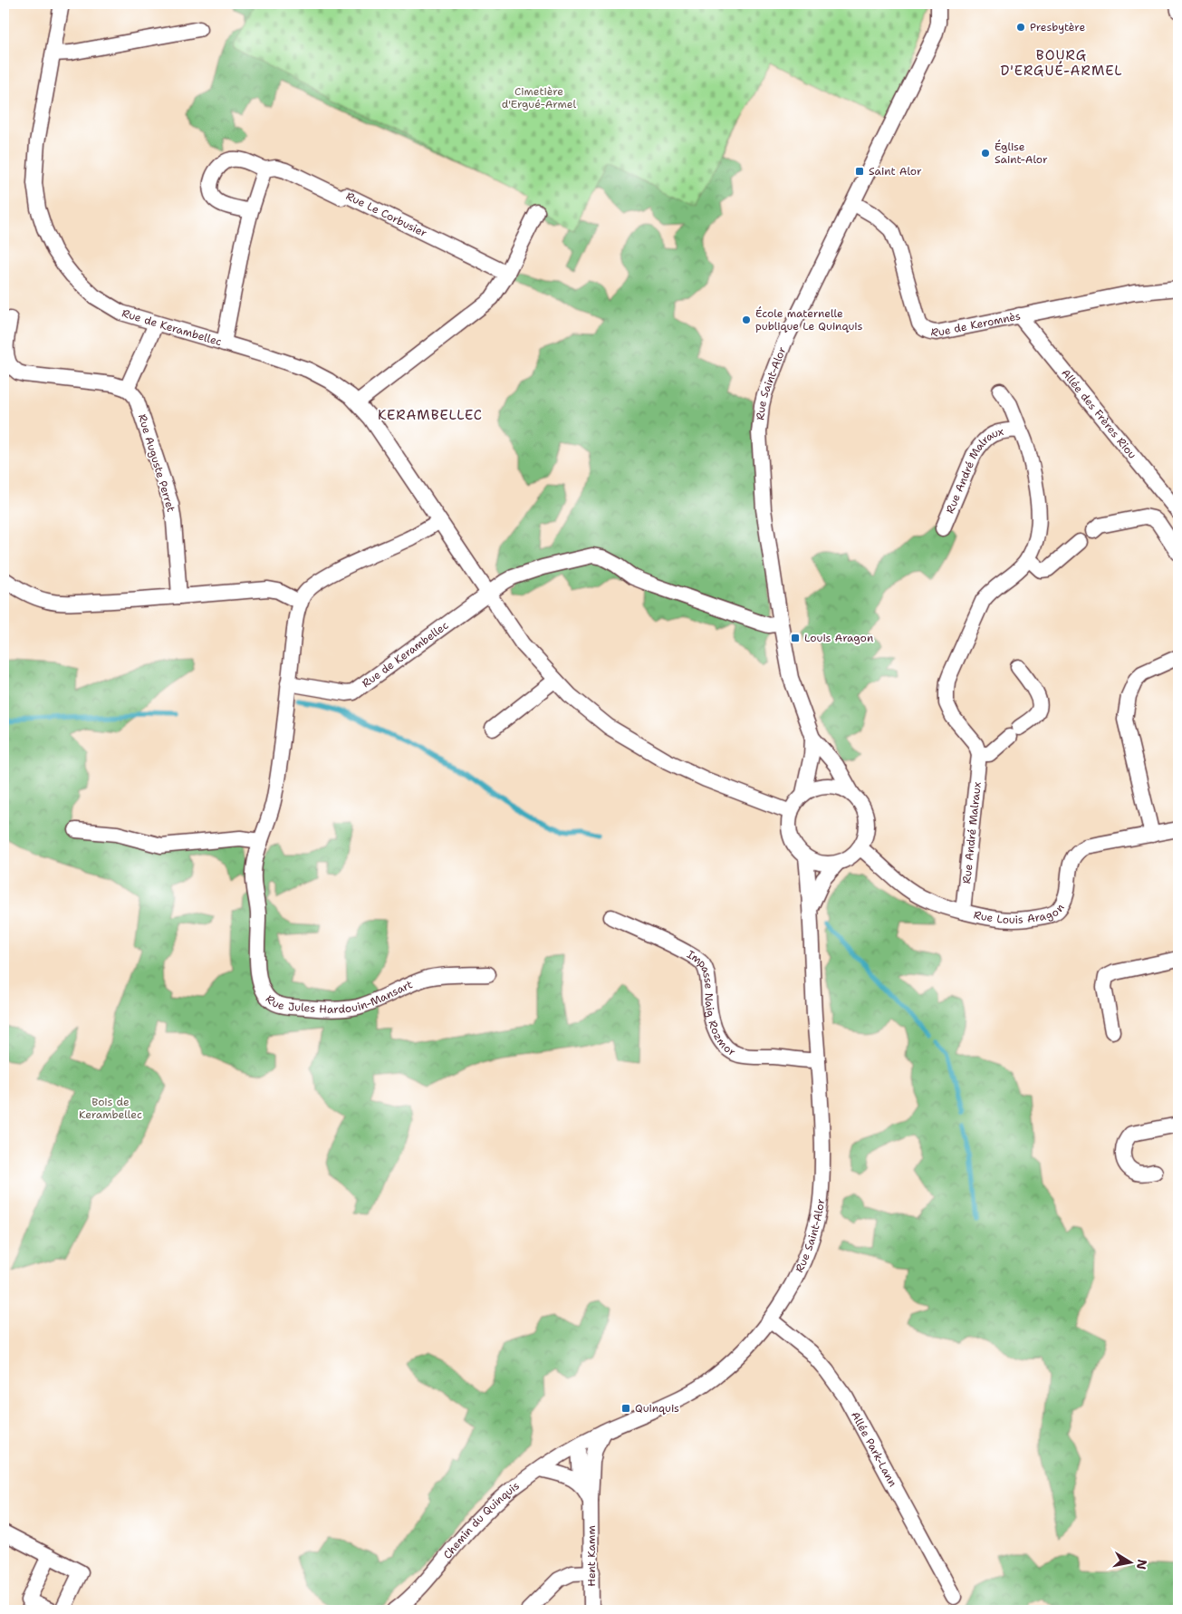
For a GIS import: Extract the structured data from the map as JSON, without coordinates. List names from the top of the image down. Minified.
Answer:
{"streets":{"street":["Rue Le Corbusier","Rue de Keromnès","Rue de Kerambellec","Rue Saint-Alor","Allée des Frères Riou","Rue Auguste Perret","Rue André Malraux","Rue Louis Aragon","Rue Jules Hardouin-Mansart","Impasse Naig Rozmor","Allée Park-Lann","Chemin du Quinquis","Hent Kamm"]},"crossings":[["Rue de Keromnès","Rue Saint-Alor"],["Rue de Keromnès","Allée des Frères Riou"],["Rue de Kerambellec","Rue Saint-Alor"],["Rue de Kerambellec","Rue Louis Aragon"],["Rue de Kerambellec","Rue Jules Hardouin-Mansart"],["Rue Saint-Alor","Rue Louis Aragon"],["Rue Saint-Alor","Impasse Naig Rozmor"],["Rue Saint-Alor","Allée Park-Lann"],["Rue Saint-Alor","Chemin du Quinquis"],["Rue Saint-Alor","Hent Kamm"],["Rue André Malraux","Rue Louis Aragon"],["Chemin du Quinquis","Hent Kamm"]],"districts":["BOURG D'ERGUÉ-ARMEL","KERAMBELLEC"],"parks":["Cimetière d'Ergué-Armel","Bois de Kerambellec"],"places":{"other":["Presbytère","Église Saint-Alor","École maternelle publique Le Quinquis"],"transit":["Saint Alor","Louis Aragon","Quinquis"]},"north":"right"}
